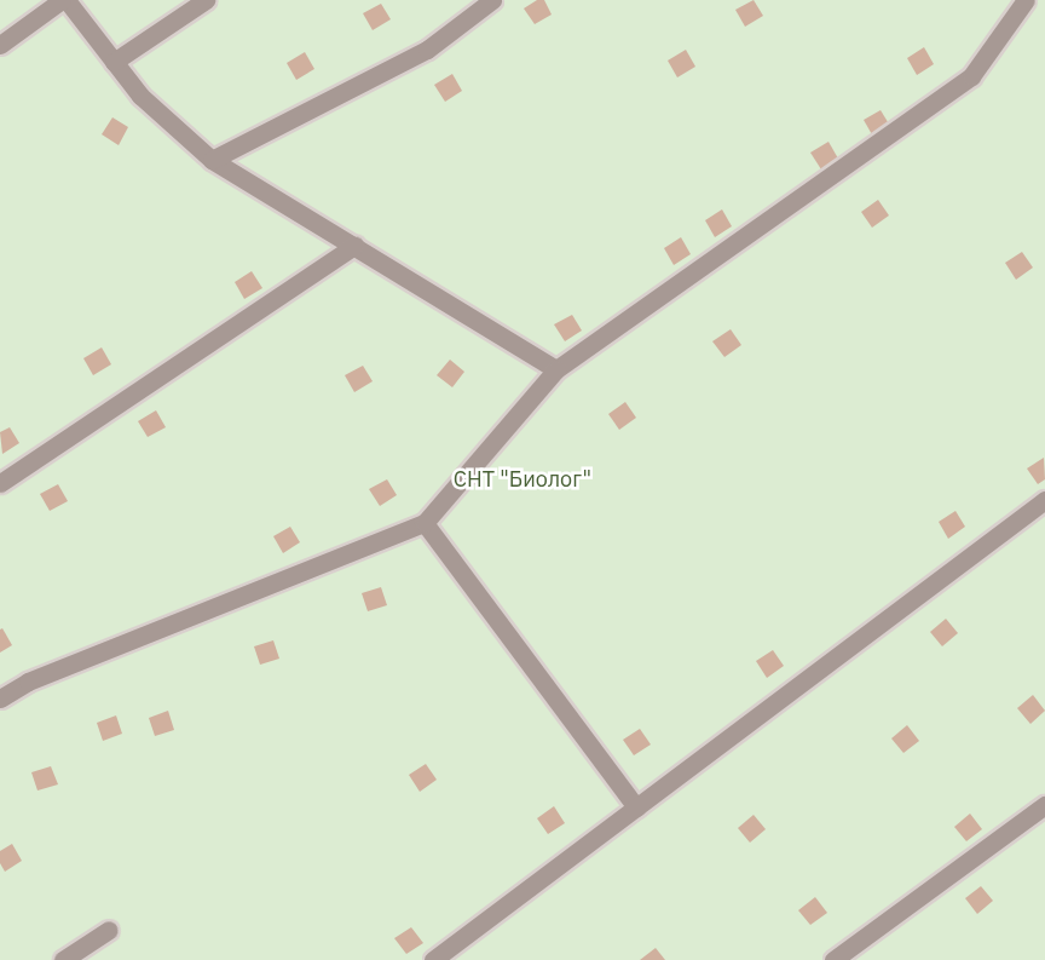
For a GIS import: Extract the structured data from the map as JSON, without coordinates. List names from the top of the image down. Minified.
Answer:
{"parks":["СНТ \"Биолог\""]}
